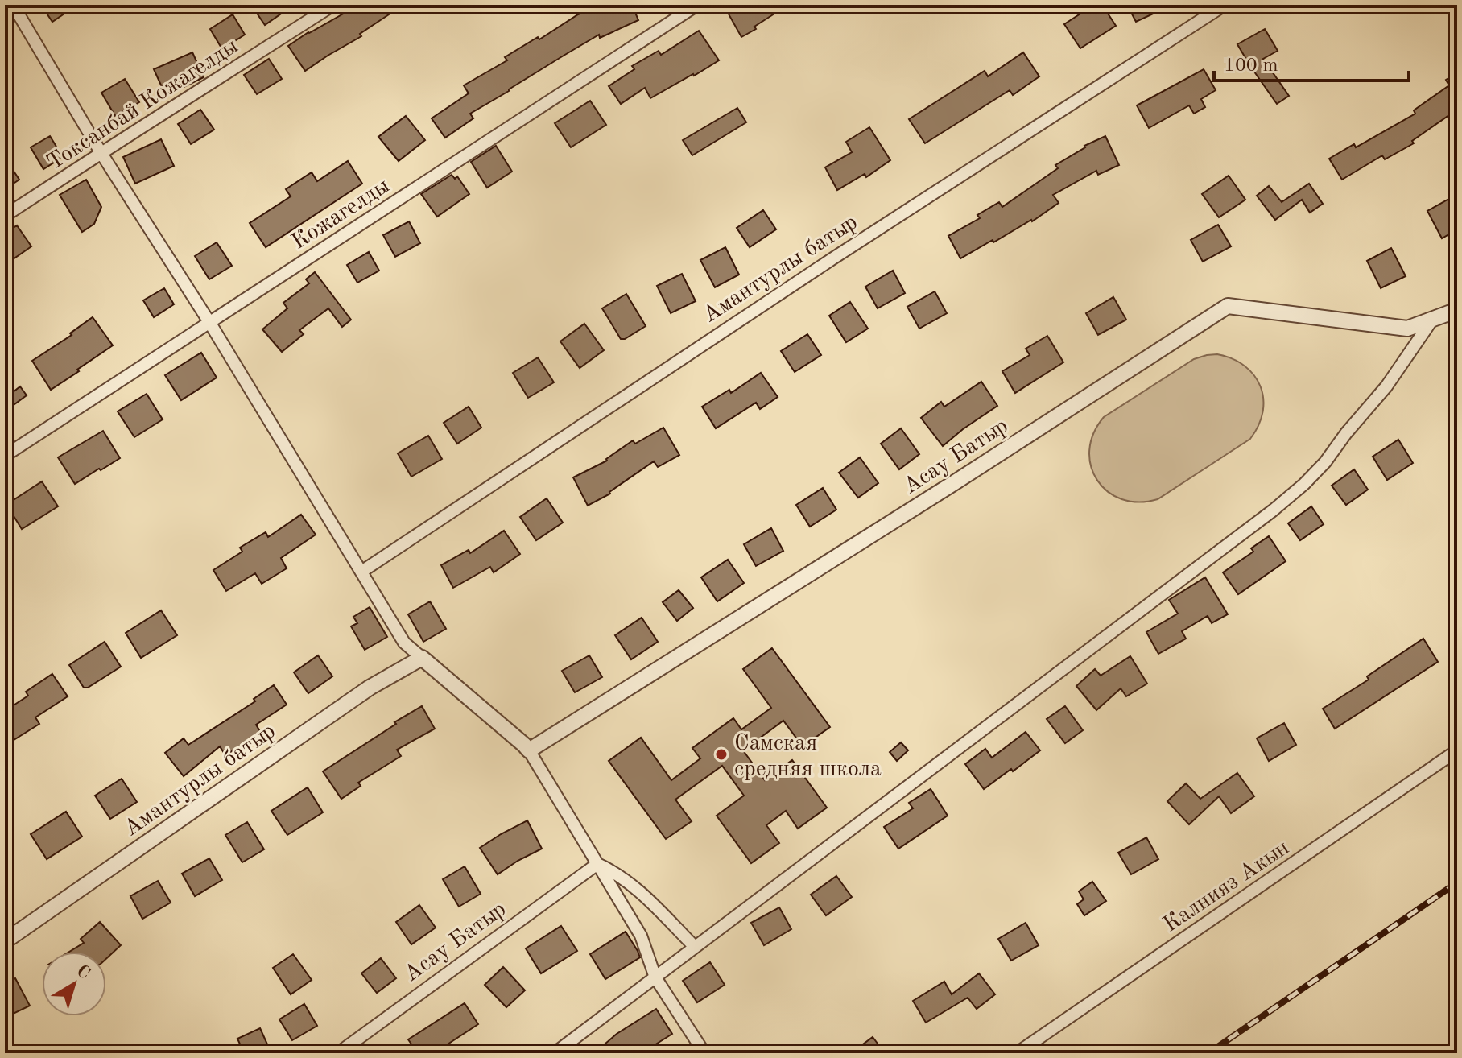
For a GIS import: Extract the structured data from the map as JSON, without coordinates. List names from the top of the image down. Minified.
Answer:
{"streets":{"street":["Токсанбай Кожагелды","Кожагелды","Амантурлы батыр","Асау Батыр","Калнияз Акын"]},"places":["Самская средняя школа"],"scale_bar":"100 m","north":"top right"}
